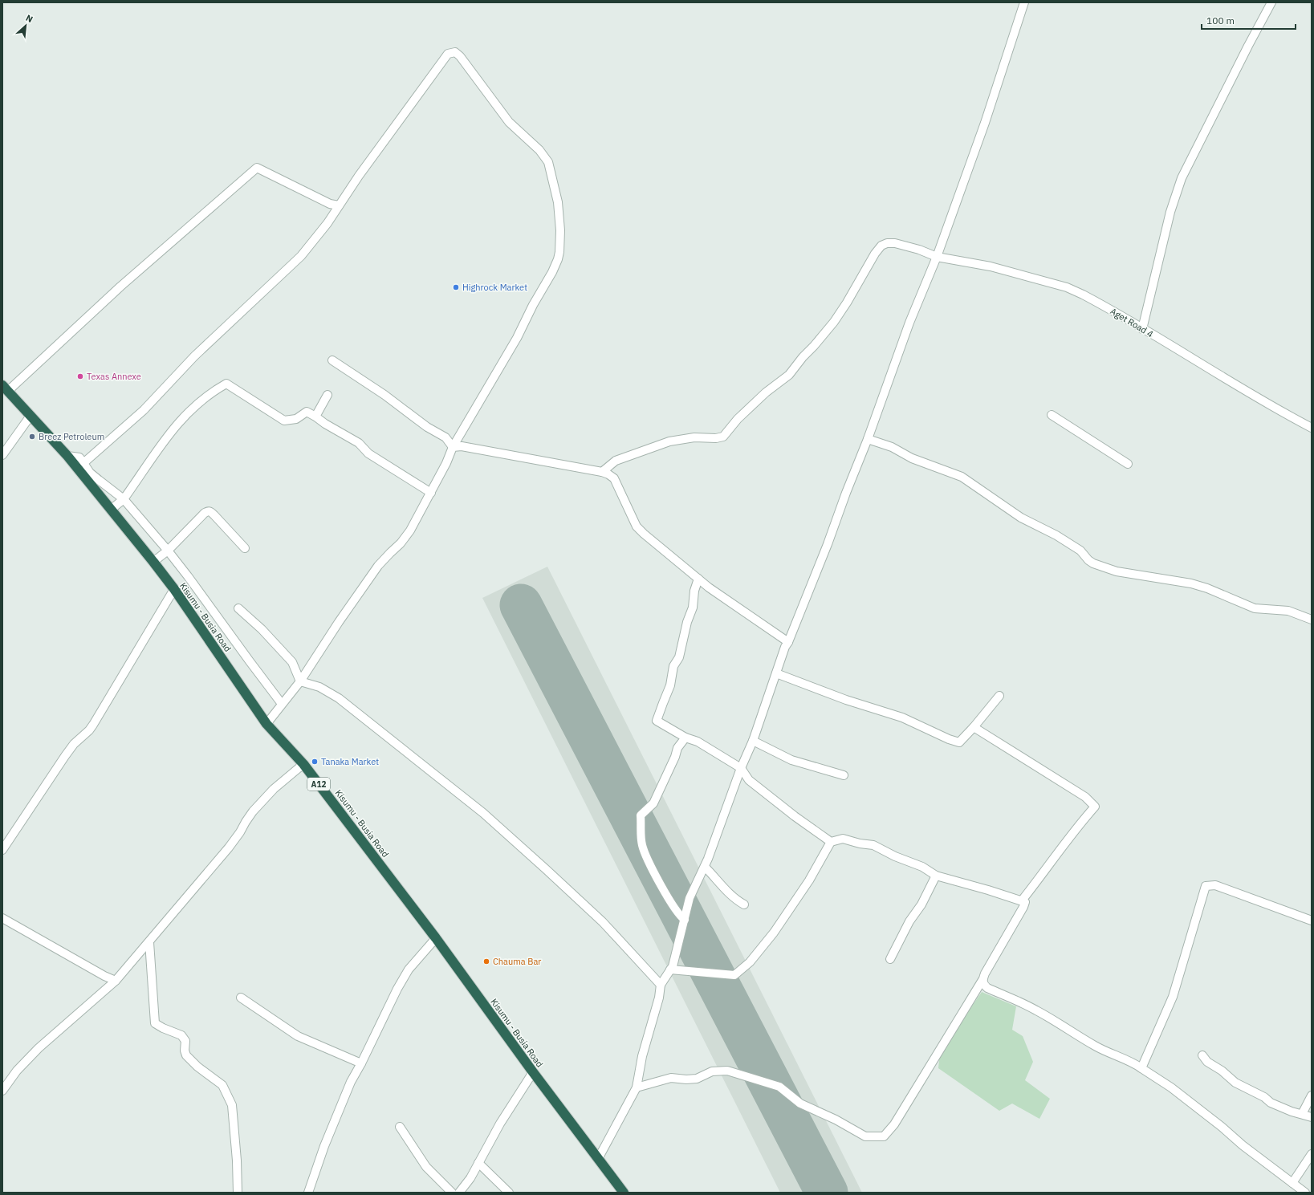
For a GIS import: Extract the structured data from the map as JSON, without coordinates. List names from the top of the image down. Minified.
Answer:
{"streets":{"highway":["Kisumu - Busia Road","A12"],"street":["Aget Road 4"]},"places":["Highrock Market","Texas Annexe","Breez Petroleum","Tanaka Market","Chauma Bar"],"scale_bar":"100 m","north":"top right"}
